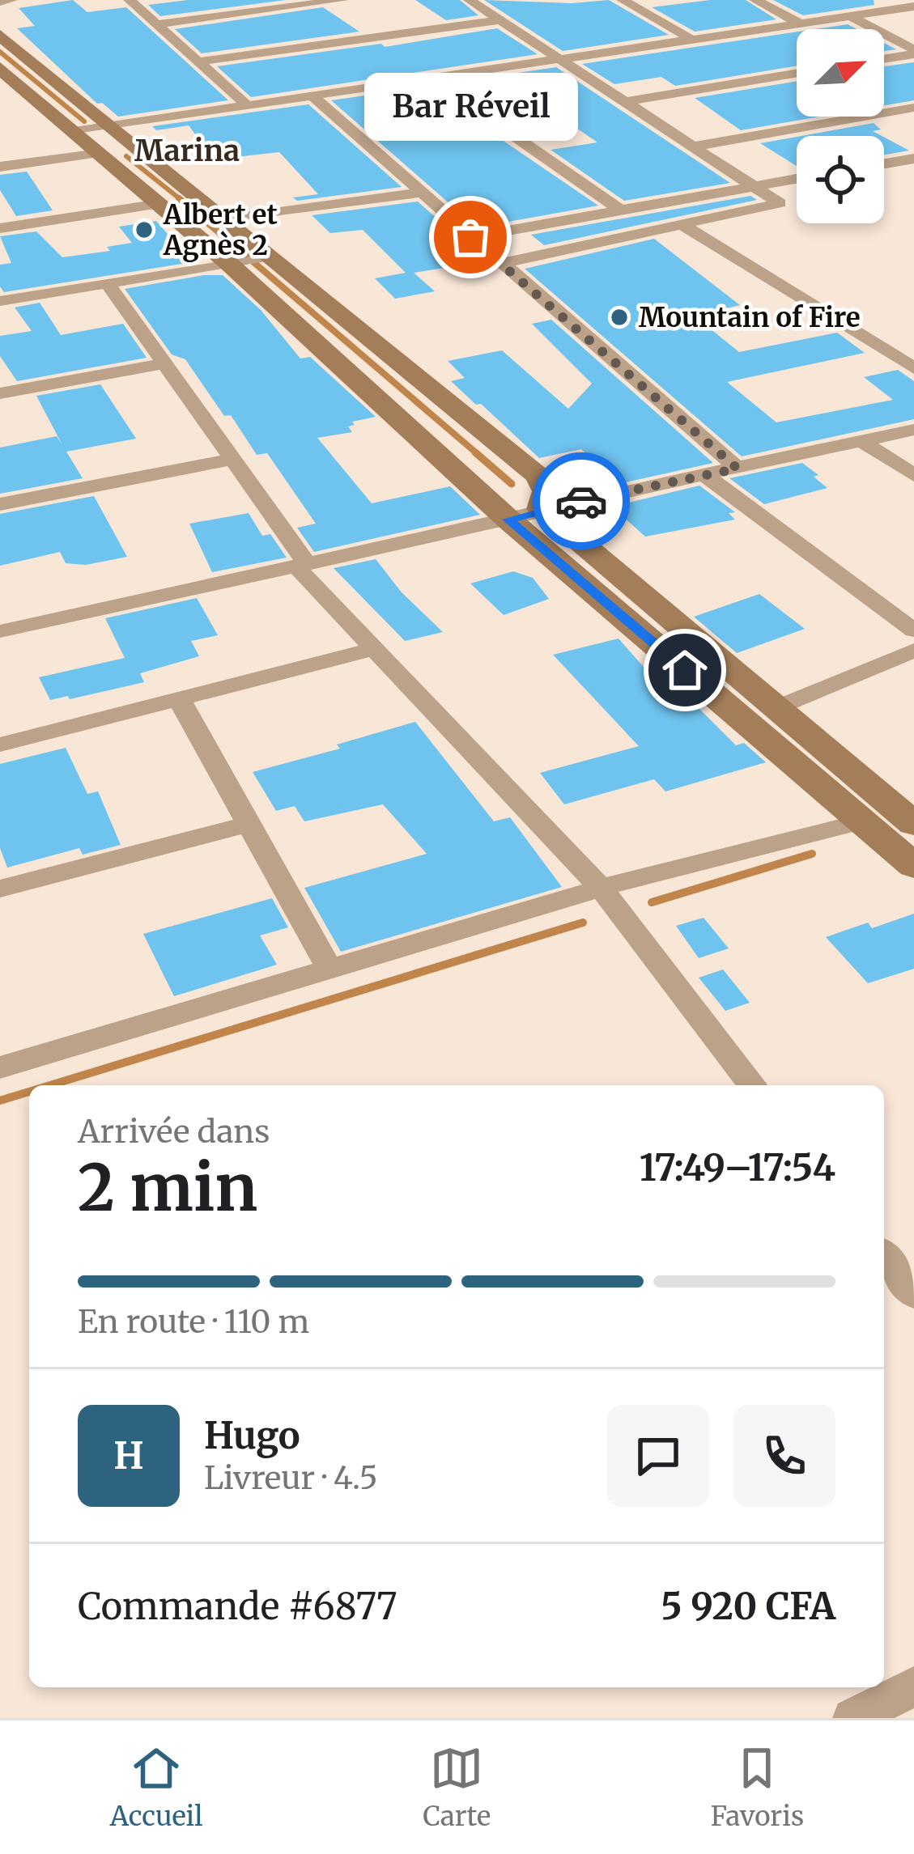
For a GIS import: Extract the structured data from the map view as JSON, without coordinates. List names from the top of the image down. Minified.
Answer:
{"districts":["Marina"],"places":["Albert et Agnès 2","Bar Réveil","Mountain of Fire"],"north":"top right","page":{"bubble":"Bar Réveil","heading":["2 min","Arrivée dans","17:49–17:54"],"panel":["Hugo","Livreur · 4.5","Commande #6877","5 920 CFA"],"bar":"En route · 110 m","round":"H","tabs":["Accueil","Carte","Favoris"]}}
